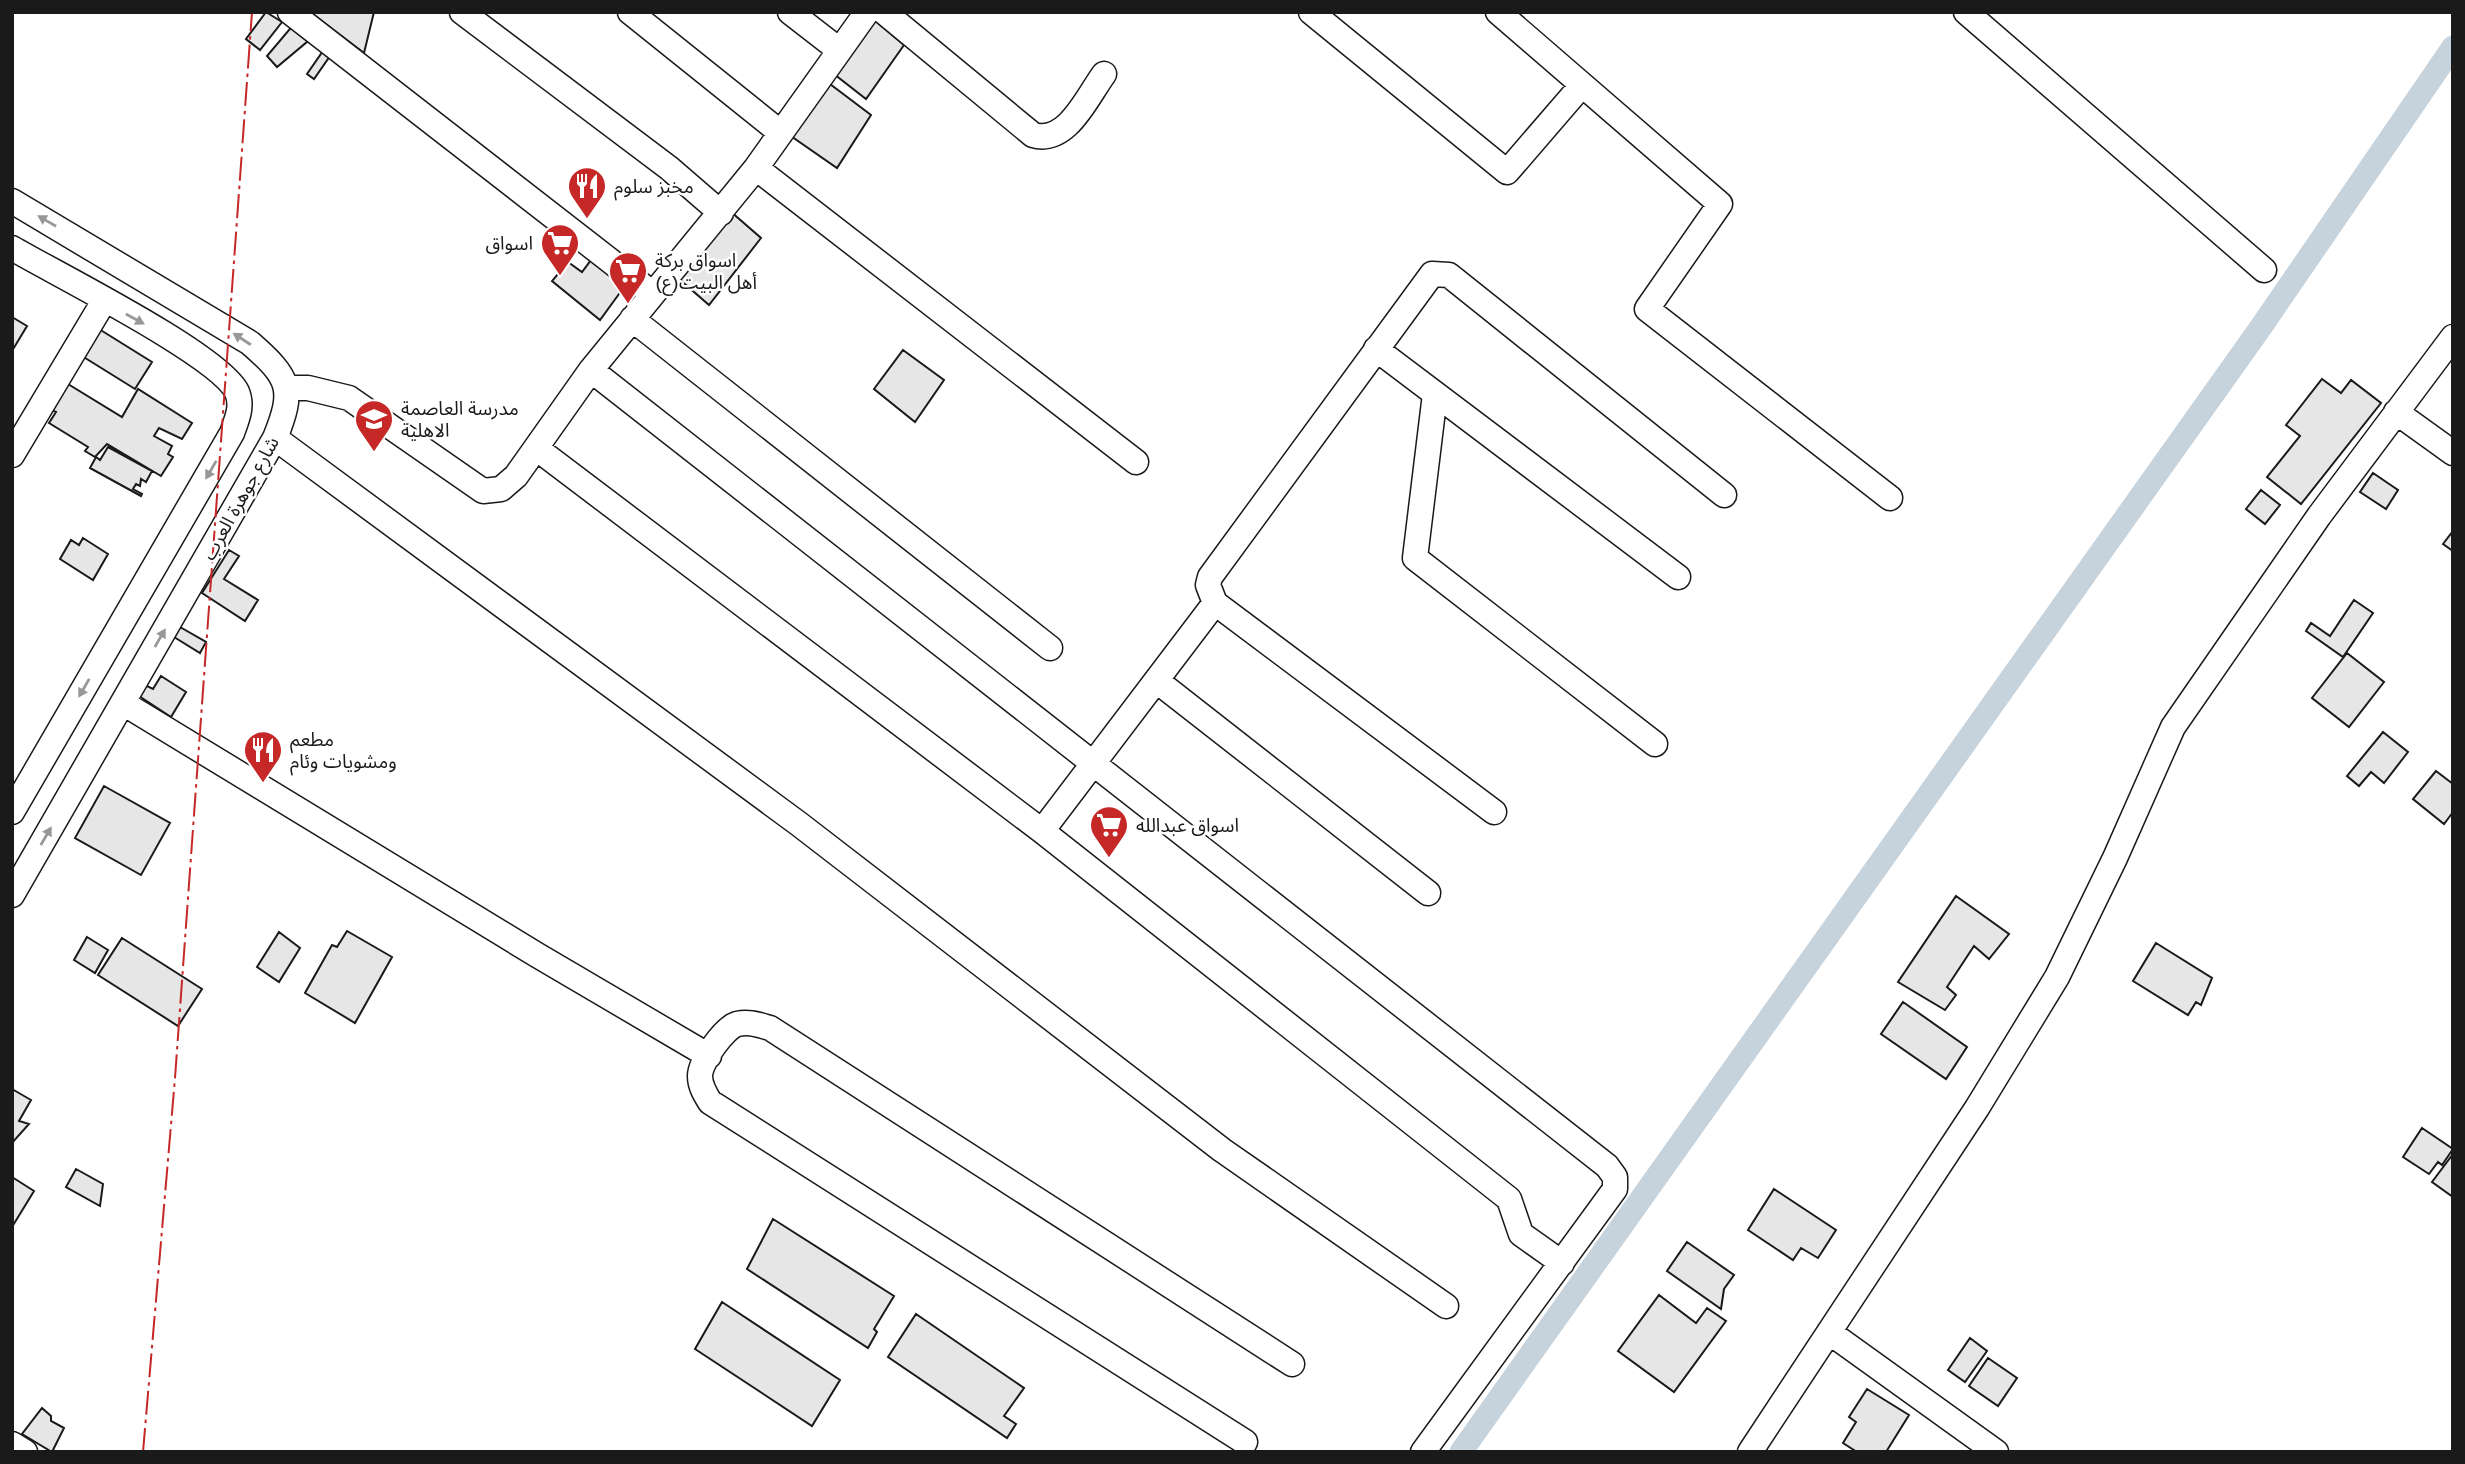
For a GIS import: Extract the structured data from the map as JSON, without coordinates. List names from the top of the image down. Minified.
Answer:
{"streets":{"street":["شارع جوهرة العرب"]},"places":{"restaurant":["مخبز سلوم","مطعم ومشويات وئام"],"supermarket":["اسواق","اسواق بركة أهل البيت(ع)","اسواق عبدالله"],"school or university":["مدرسة العاصمة الاهلية"]}}
